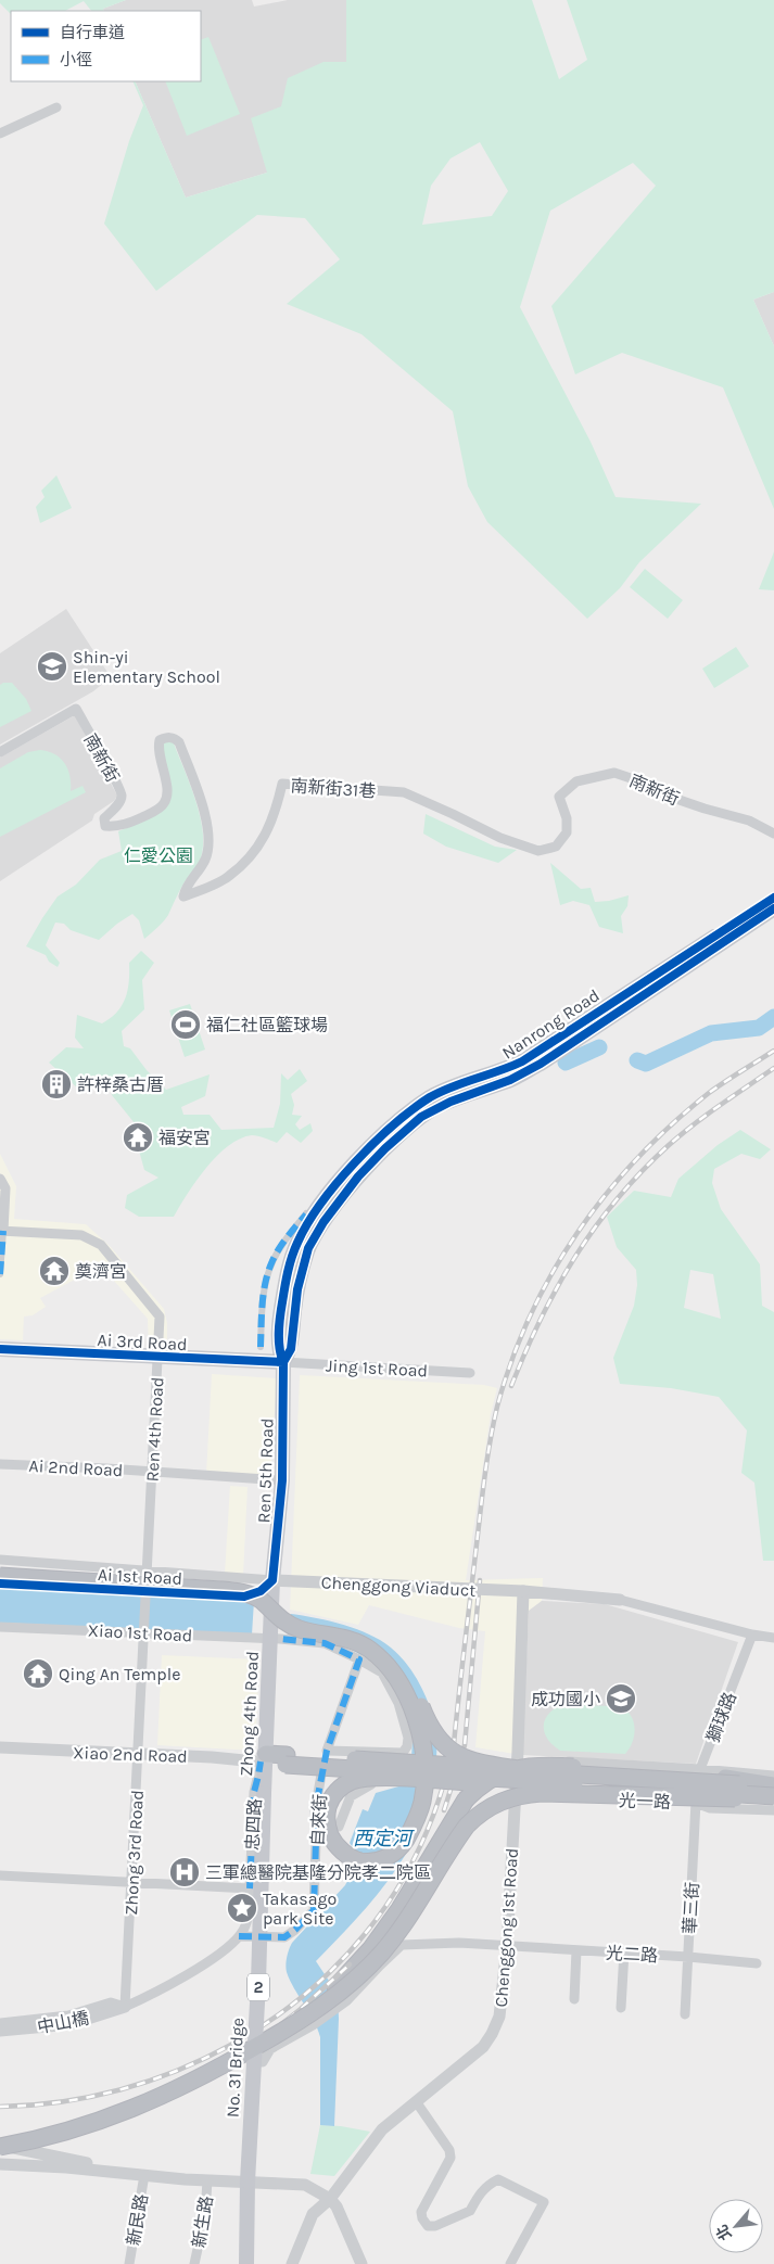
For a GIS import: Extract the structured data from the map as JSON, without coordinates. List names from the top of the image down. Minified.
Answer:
{"streets":{"main road":["Nanrong Road","Ai 3rd Road","Ren 5th Road","Zhong 4th Road","2","No. 31 Bridge"],"street":["南新街","南新街31巷","Jing 1st Road","Ren 4th Road","Ai 2nd Road","Ai 1st Road","Chenggong Viaduct","Xiao 1st Road","獅球路","Xiao 2nd Road","光一路","自來街","忠四路","Zhong 3rd Road","華三街","Chenggong 1st Road","光二路","中山橋","新民路","新生路"]},"crossings":[["南新街","南新街31巷"],["Nanrong Road","Ai 3rd Road"],["Nanrong Road","Jing 1st Road"],["Nanrong Road","Ren 5th Road"],["Ai 3rd Road","Jing 1st Road"],["Ai 3rd Road","Ren 4th Road"],["Ai 3rd Road","Ren 5th Road"],["Jing 1st Road","Ren 5th Road"],["Ren 4th Road","Ai 2nd Road"],["Ren 4th Road","Ai 1st Road"],["Ren 4th Road","Xiao 1st Road"],["Ren 4th Road","Zhong 3rd Road"],["Ai 2nd Road","Ren 5th Road"],["Ren 5th Road","Ai 1st Road"],["Ren 5th Road","Chenggong Viaduct"],["Ren 5th Road","2"],["Ai 1st Road","Chenggong Viaduct"],["Ai 1st Road","2"],["Chenggong Viaduct","2"],["Xiao 1st Road","Zhong 4th Road"],["Xiao 1st Road","Zhong 3rd Road"],["Xiao 1st Road","2"],["Zhong 4th Road","忠四路"],["Zhong 4th Road","2"],["Zhong 4th Road","No. 31 Bridge"],["獅球路","光一路"],["獅球路","華三街"],["Xiao 2nd Road","Zhong 3rd Road"],["光一路","華三街"],["光一路","Chenggong 1st Road"],["自來街","忠四路"],["Zhong 3rd Road","中山橋"],["華三街","光二路"],["Chenggong 1st Road","光二路"],["2","No. 31 Bridge"]],"water":["西定河"],"parks":["仁愛公園"],"places":{"school or university":["Shin-yi Elementary School","成功國小"],"sports":["福仁社區籃球場"],"building":["許梓桑古厝"],"temple":["福安宮","奠濟宮","Qing An Temple"],"hospital":["三軍總醫院基隆分院孝二院區"],"place":["Takasago park Site"]},"legend":["自行車道","小徑"],"north":"bottom left"}
